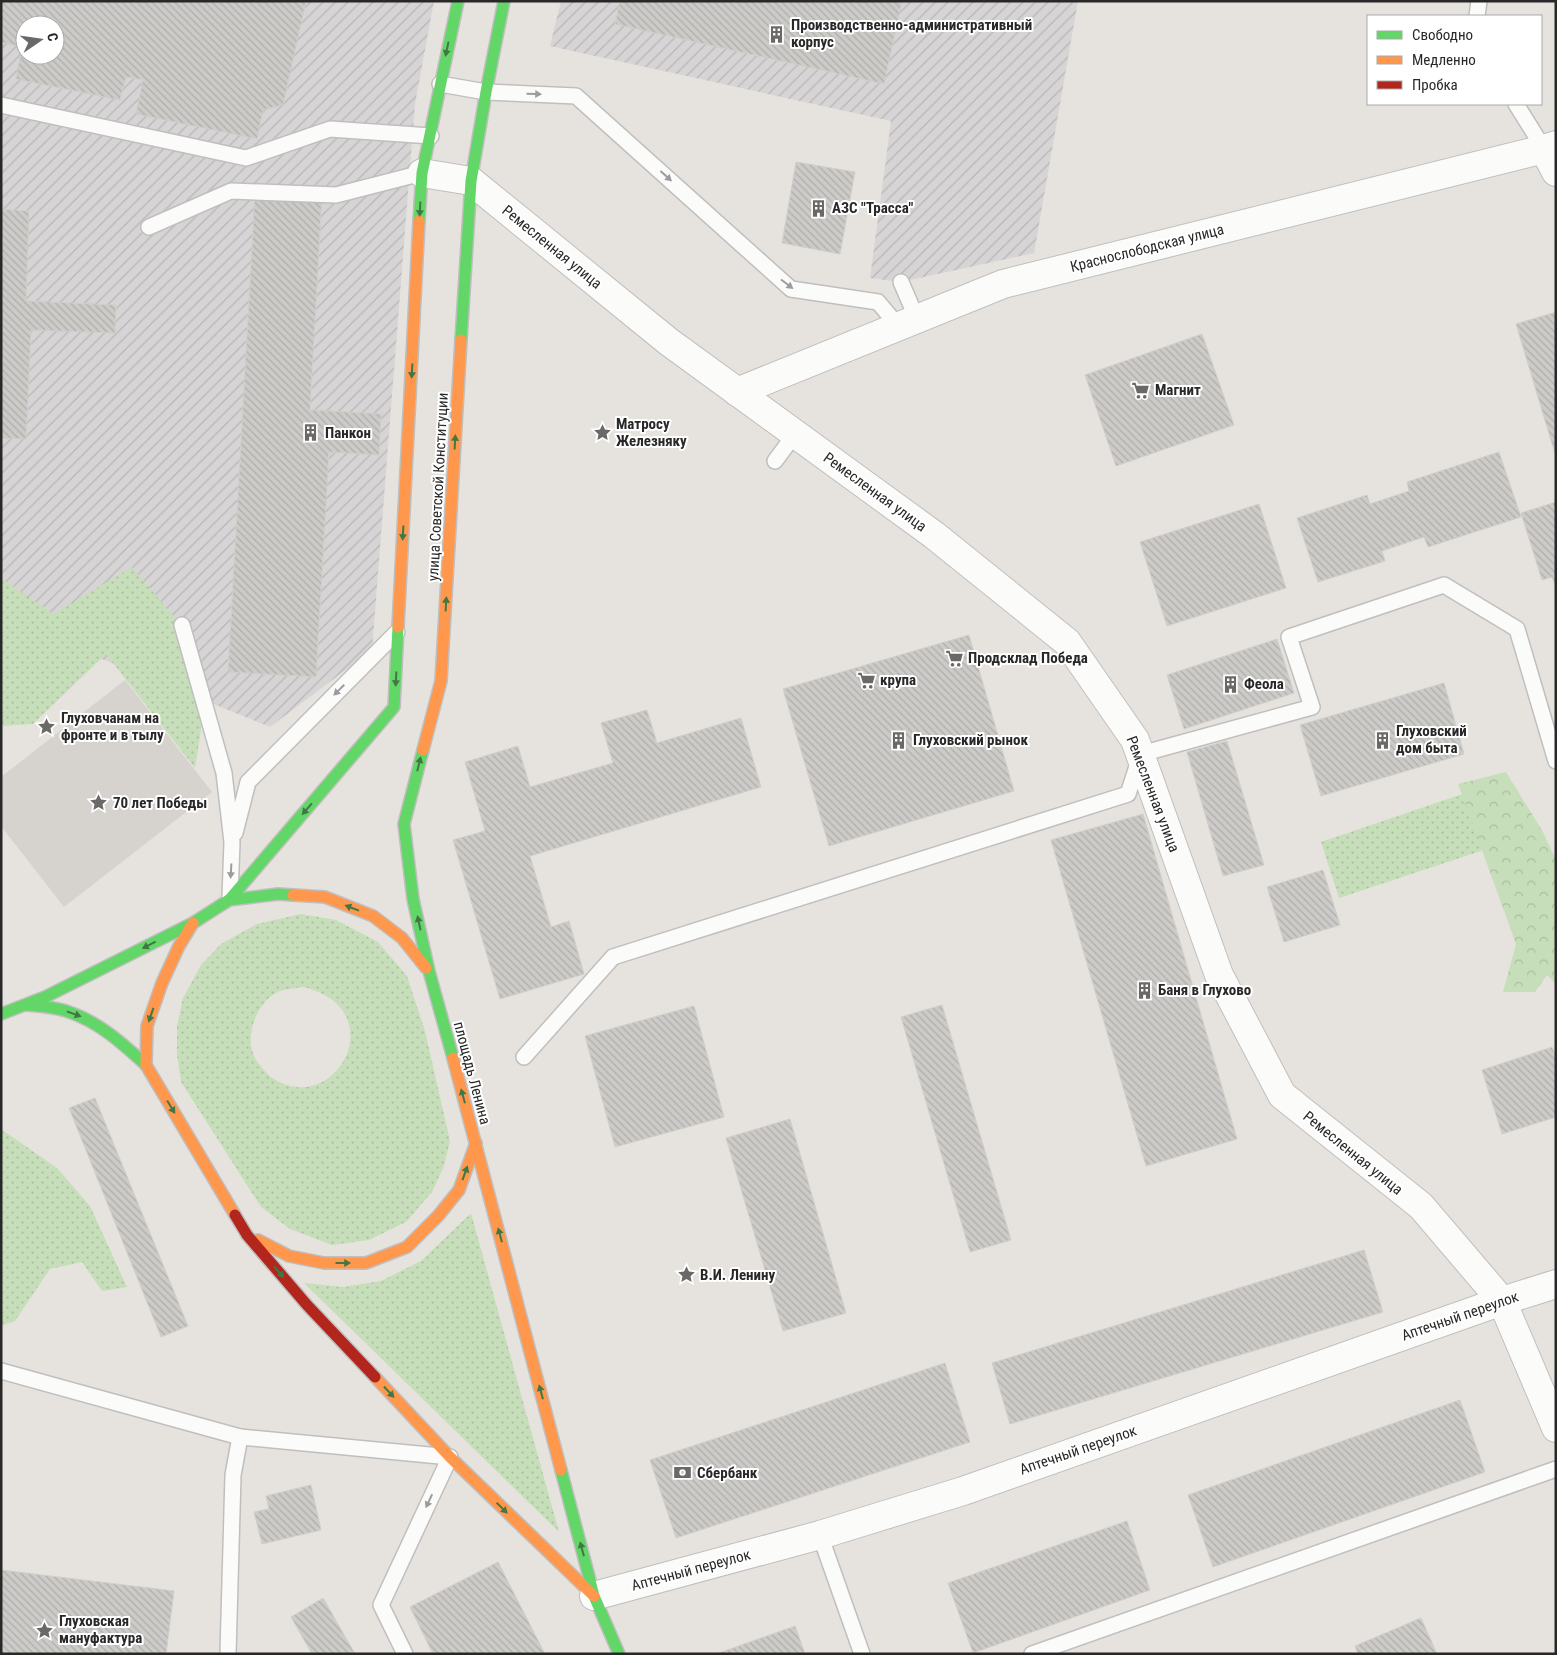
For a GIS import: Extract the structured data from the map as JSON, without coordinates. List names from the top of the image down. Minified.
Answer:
{"streets":{"street":["Ремесленная улица","Краснослободская улица","улица Советской Конституции","площадь Ленина","Аптечный переулок"]},"crossings":[["Ремесленная улица","Краснослободская улица"],["Ремесленная улица","улица Советской Конституции"],["Ремесленная улица","Аптечный переулок"],["улица Советской Конституции","площадь Ленина"]],"places":{"building":["Производственно-административный корпус","АЗС \"Трасса\"","Панкон","Феола","Глуховский рынок","Глуховский дом быта","Баня в Глухово"],"supermarket":["Магнит","Продсклад Победа","крупа"],"place":["Матросу Железняку","Глуховчанам на фронте и в тылу","70 лет Победы","В.И. Ленину","Глуховская мануфактура"],"bank":["Сбербанк"]},"legend":["Свободно","Медленно","Пробка"],"north":"right"}
